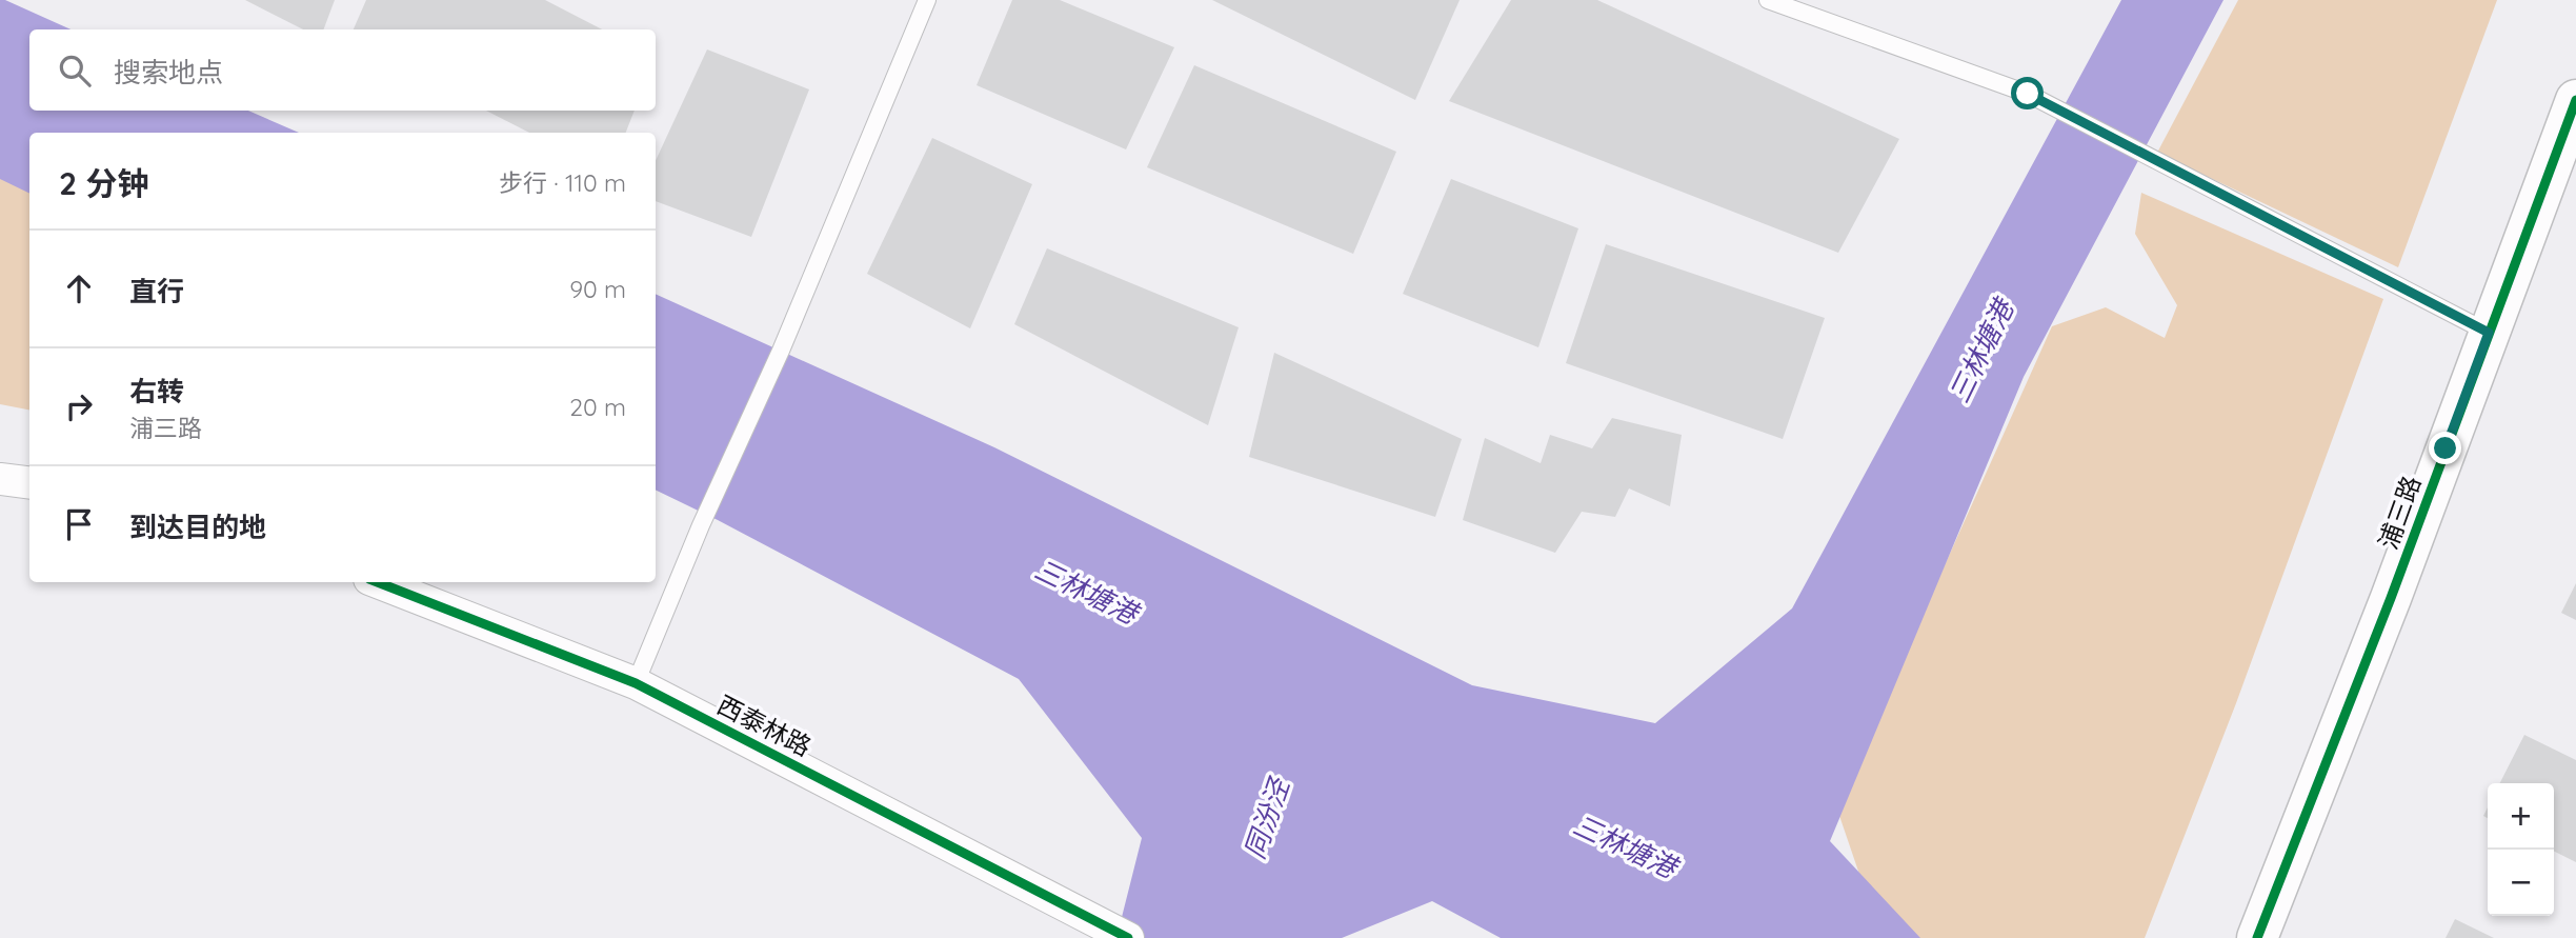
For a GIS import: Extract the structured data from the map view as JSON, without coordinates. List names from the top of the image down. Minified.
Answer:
{"streets":{"street":["浦三路","西泰林路"]},"water":["三林塘港","同汾泾"],"page":{"search":"搜索地点","heading":["2 分钟","步行 · 110 m"],"list":[["直行","90 m"],["右转","浦三路","20 m"],"到达目的地"],"map_buttons":["+","−"]}}
